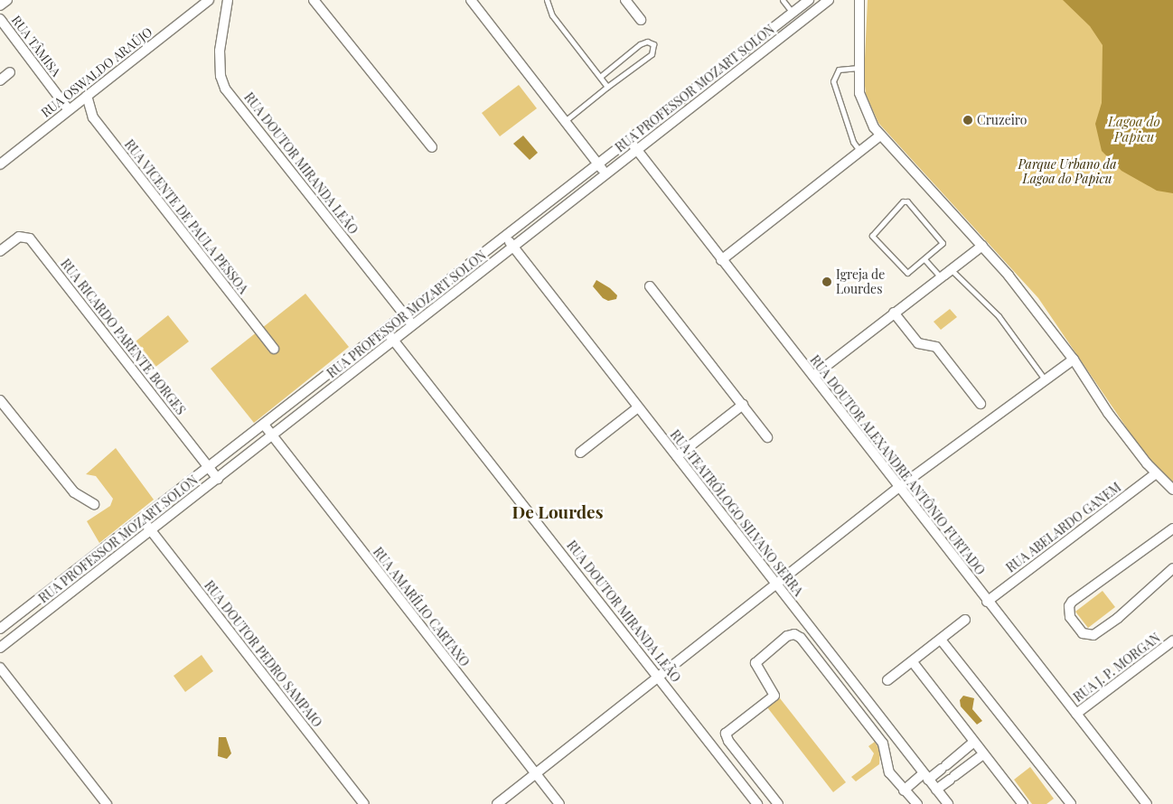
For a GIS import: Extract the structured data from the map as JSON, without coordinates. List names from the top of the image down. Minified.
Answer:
{"streets":{"street":["RUA TÂMISA","RUA OSWALDO ARAÚJO","RUA PROFESSOR MOZART SOLON","RUA DOUTOR MIRANDA LEÃO","RUA VICENTE DE PAULA PESSOA","RUA RICARDO PARENTE BORGES","RUA DOUTOR ALEXANDRE ANTÔNIO FURTADO","RUA TEATRÓLOGO SILVANO SERRA","RUA ABELARDO GANEM","RUA AMARÍLIO CARTAXO","RUA DOUTOR PEDRO SAMPAIO","RUA J. P. MORGAN"]},"crossings":[["RUA TÂMISA","RUA OSWALDO ARAÚJO"],["RUA OSWALDO ARAÚJO","RUA VICENTE DE PAULA PESSOA"],["RUA PROFESSOR MOZART SOLON","RUA DOUTOR MIRANDA LEÃO"],["RUA PROFESSOR MOZART SOLON","RUA RICARDO PARENTE BORGES"],["RUA PROFESSOR MOZART SOLON","RUA DOUTOR ALEXANDRE ANTÔNIO FURTADO"],["RUA PROFESSOR MOZART SOLON","RUA TEATRÓLOGO SILVANO SERRA"],["RUA PROFESSOR MOZART SOLON","RUA AMARÍLIO CARTAXO"],["RUA PROFESSOR MOZART SOLON","RUA DOUTOR PEDRO SAMPAIO"],["RUA DOUTOR ALEXANDRE ANTÔNIO FURTADO","RUA ABELARDO GANEM"],["RUA DOUTOR ALEXANDRE ANTÔNIO FURTADO","RUA J. P. MORGAN"]],"districts":["De Lourdes"],"water":["Lagoa do Papicu"],"parks":["Parque Urbano da Lagoa do Papicu"],"places":["Cruzeiro","Igreja de Lourdes"]}
